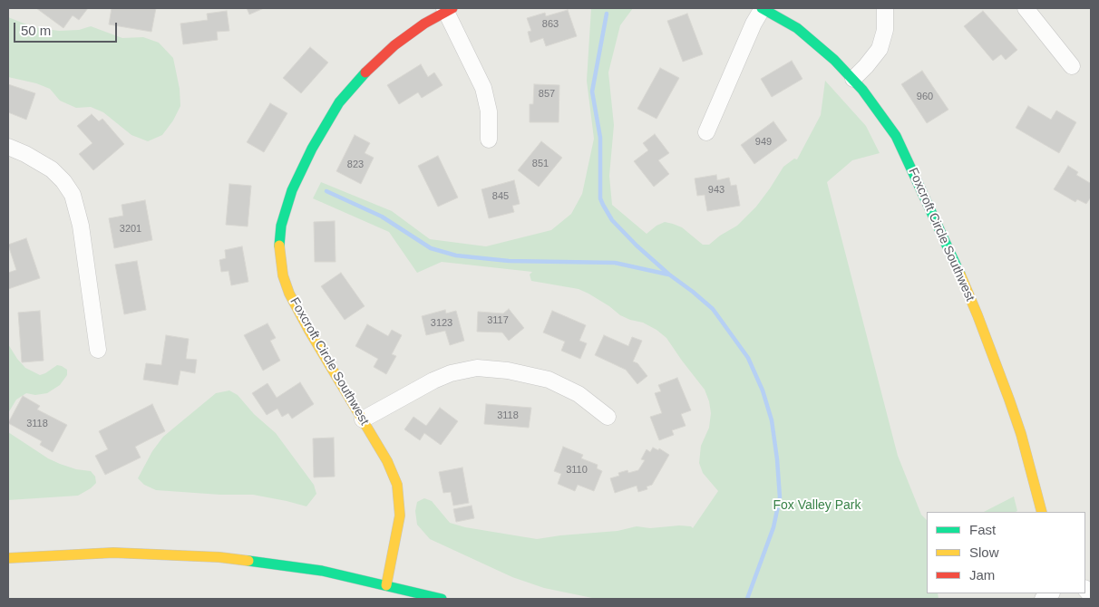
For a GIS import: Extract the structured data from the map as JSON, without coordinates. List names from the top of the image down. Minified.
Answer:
{"streets":{"street":["Foxcroft Circle Southwest"]},"parks":["Fox Valley Park"],"house_numbers":["863","857","960","949","851","823","943","845","3201","3117","3123","3118","3118","3110"],"legend":["Fast","Slow","Jam"],"scale_bar":"50 m"}
